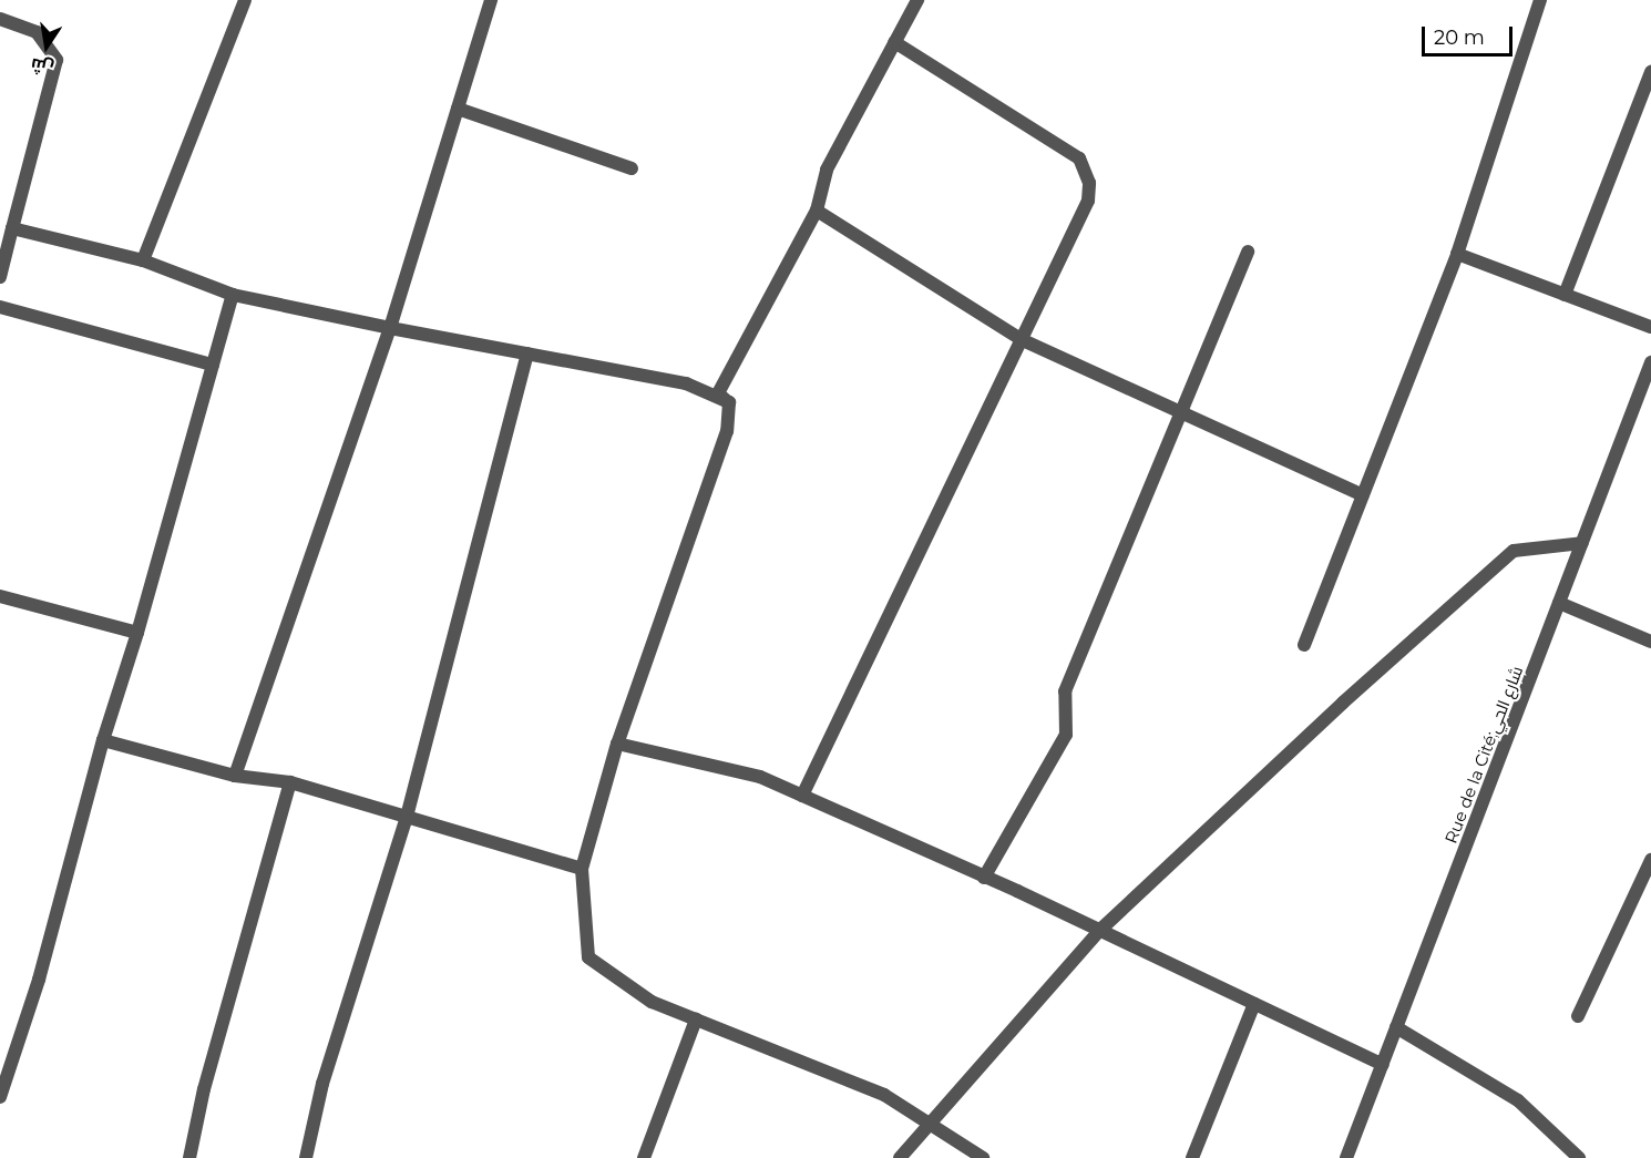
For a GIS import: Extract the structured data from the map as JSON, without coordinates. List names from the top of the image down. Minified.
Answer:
{"streets":{"street":["Rue de la Cité;شارع الحي"]},"scale_bar":"20 m","north":"bottom"}
